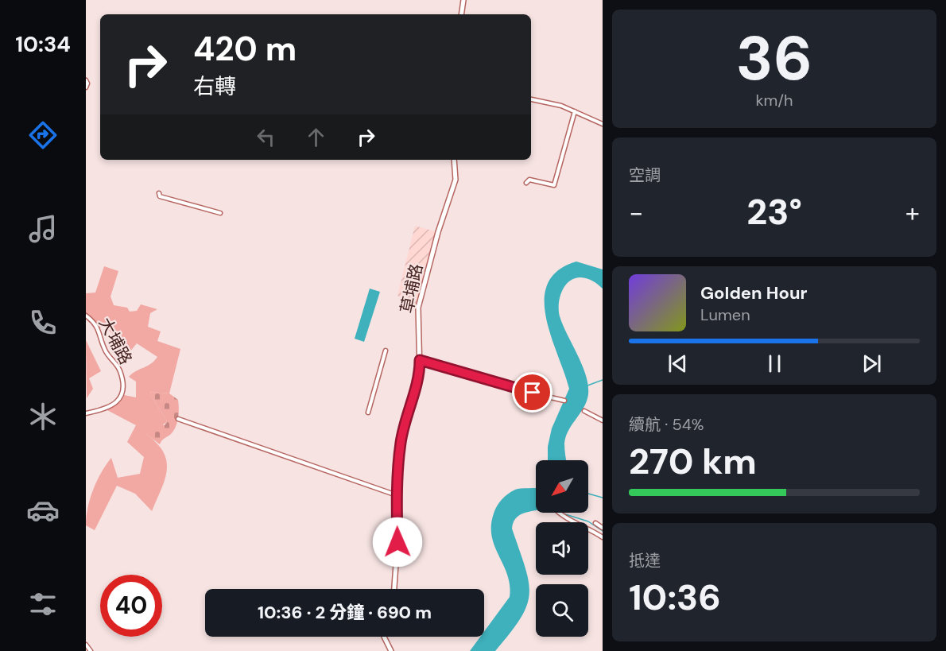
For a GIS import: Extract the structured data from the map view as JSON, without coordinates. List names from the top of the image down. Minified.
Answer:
{"streets":{"street":["草埔路","大埔路"]},"north":"bottom left","page":{"tabs":"10:34","tile":[["36","km/h"],"空調",["續航 · 54%","270 km"],["抵達","10:36"]],"turn":["420 m","右轉"],"heat":["−","23°","+"],"song":["Golden Hour","Lumen"],"limit":"40","trip":"10:36 · 2 分鐘 · 690 m"}}
